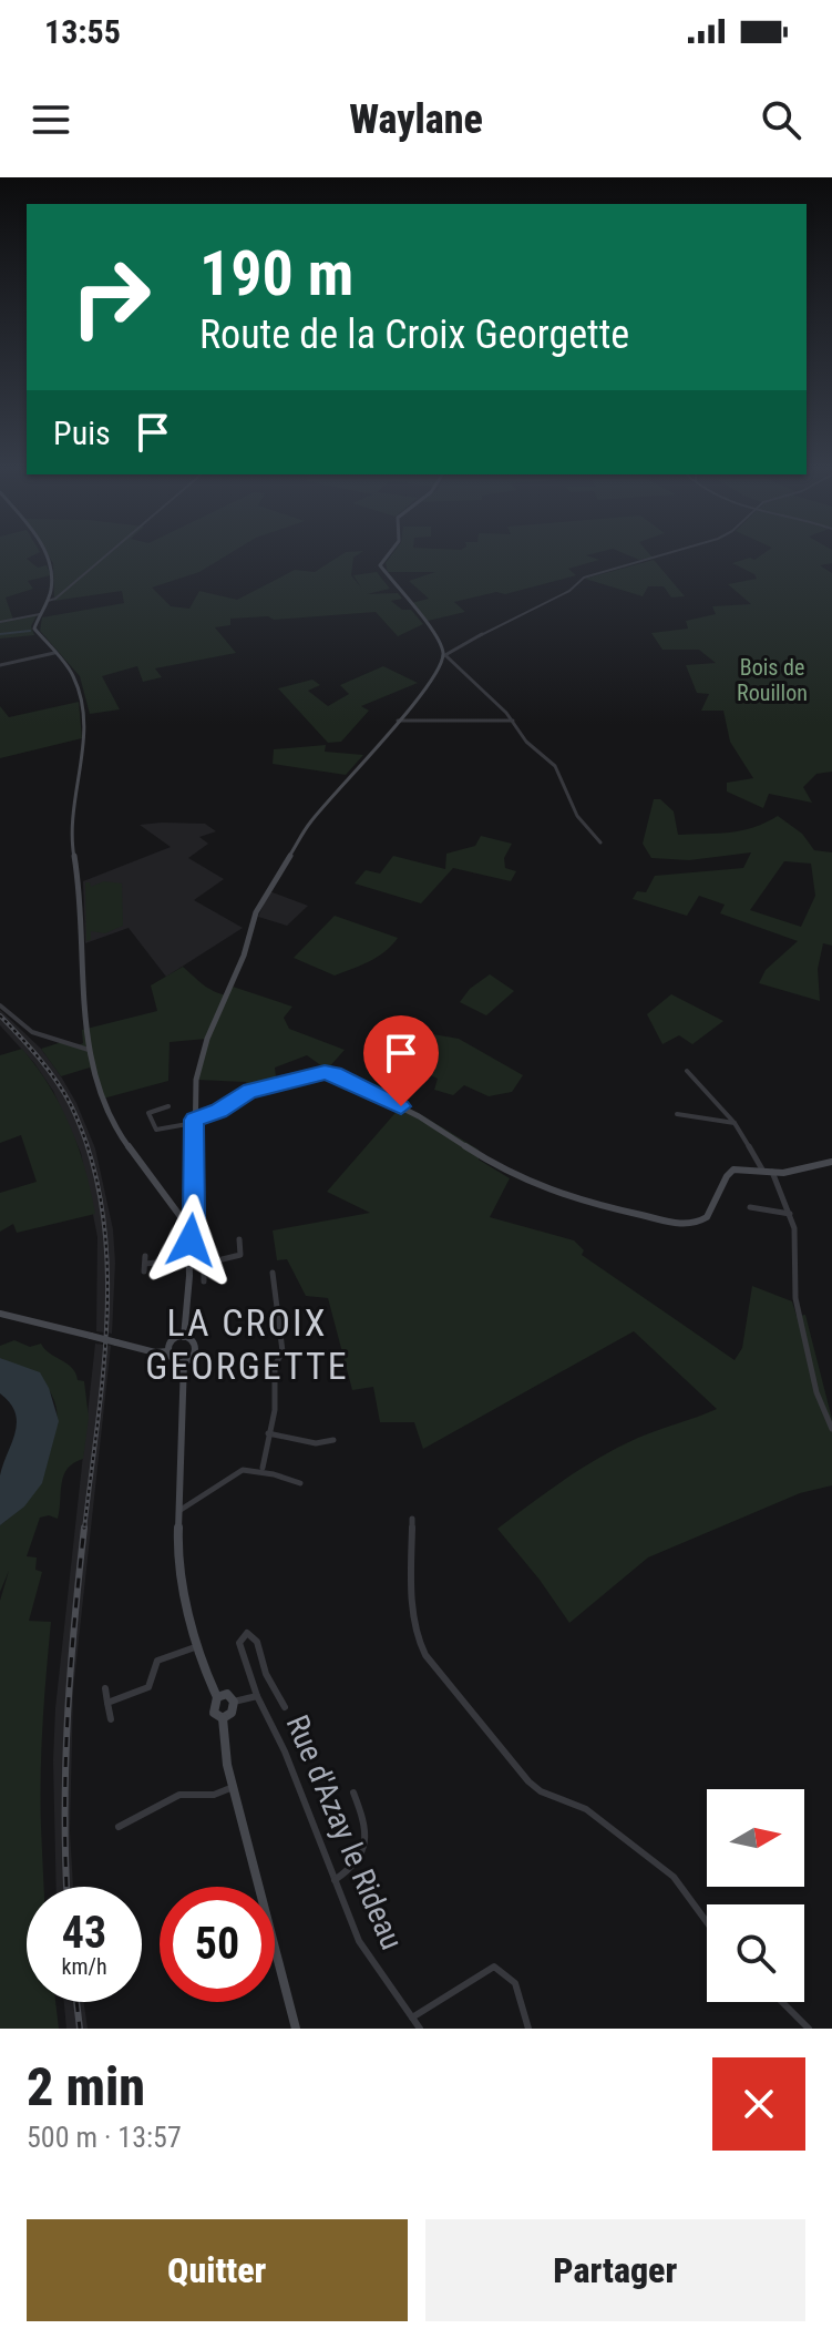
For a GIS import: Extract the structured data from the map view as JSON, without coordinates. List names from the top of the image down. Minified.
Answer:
{"streets":{"street":["Rue d'Azay le Rideau"]},"districts":["LA CROIX GEORGETTE"],"parks":["Bois de Rouillon"],"north":"right","page":{"status":"13:55","header":"Waylane","turn":["190 m","Route de la Croix Georgette"],"then":"Puis","speed":"43 km/h","limit":"50","heading":["2 min","500 m · 13:57"],"buttons":["Quitter","Partager"]}}
